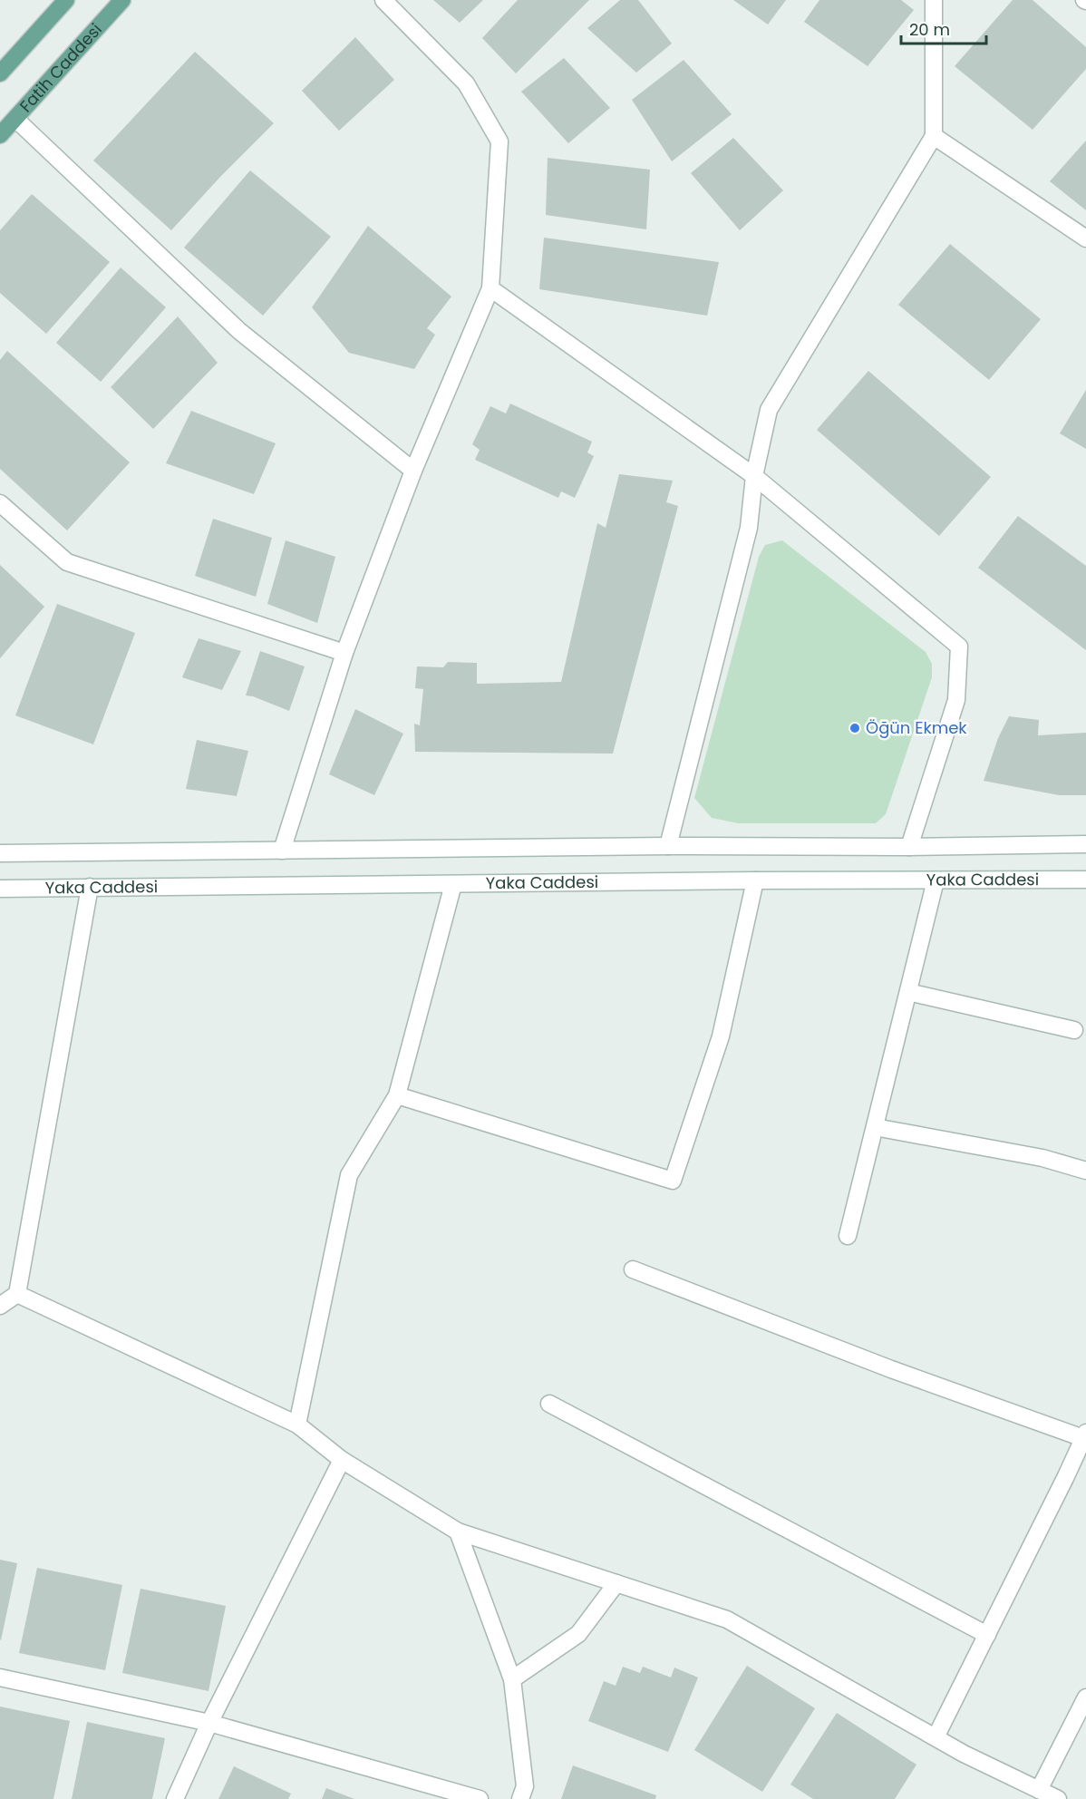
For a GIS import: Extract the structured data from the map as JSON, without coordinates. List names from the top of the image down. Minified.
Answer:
{"streets":{"main road":["Fatih Caddesi"],"street":["Yaka Caddesi"]},"places":["Öğün Ekmek"],"scale_bar":"20 m"}
